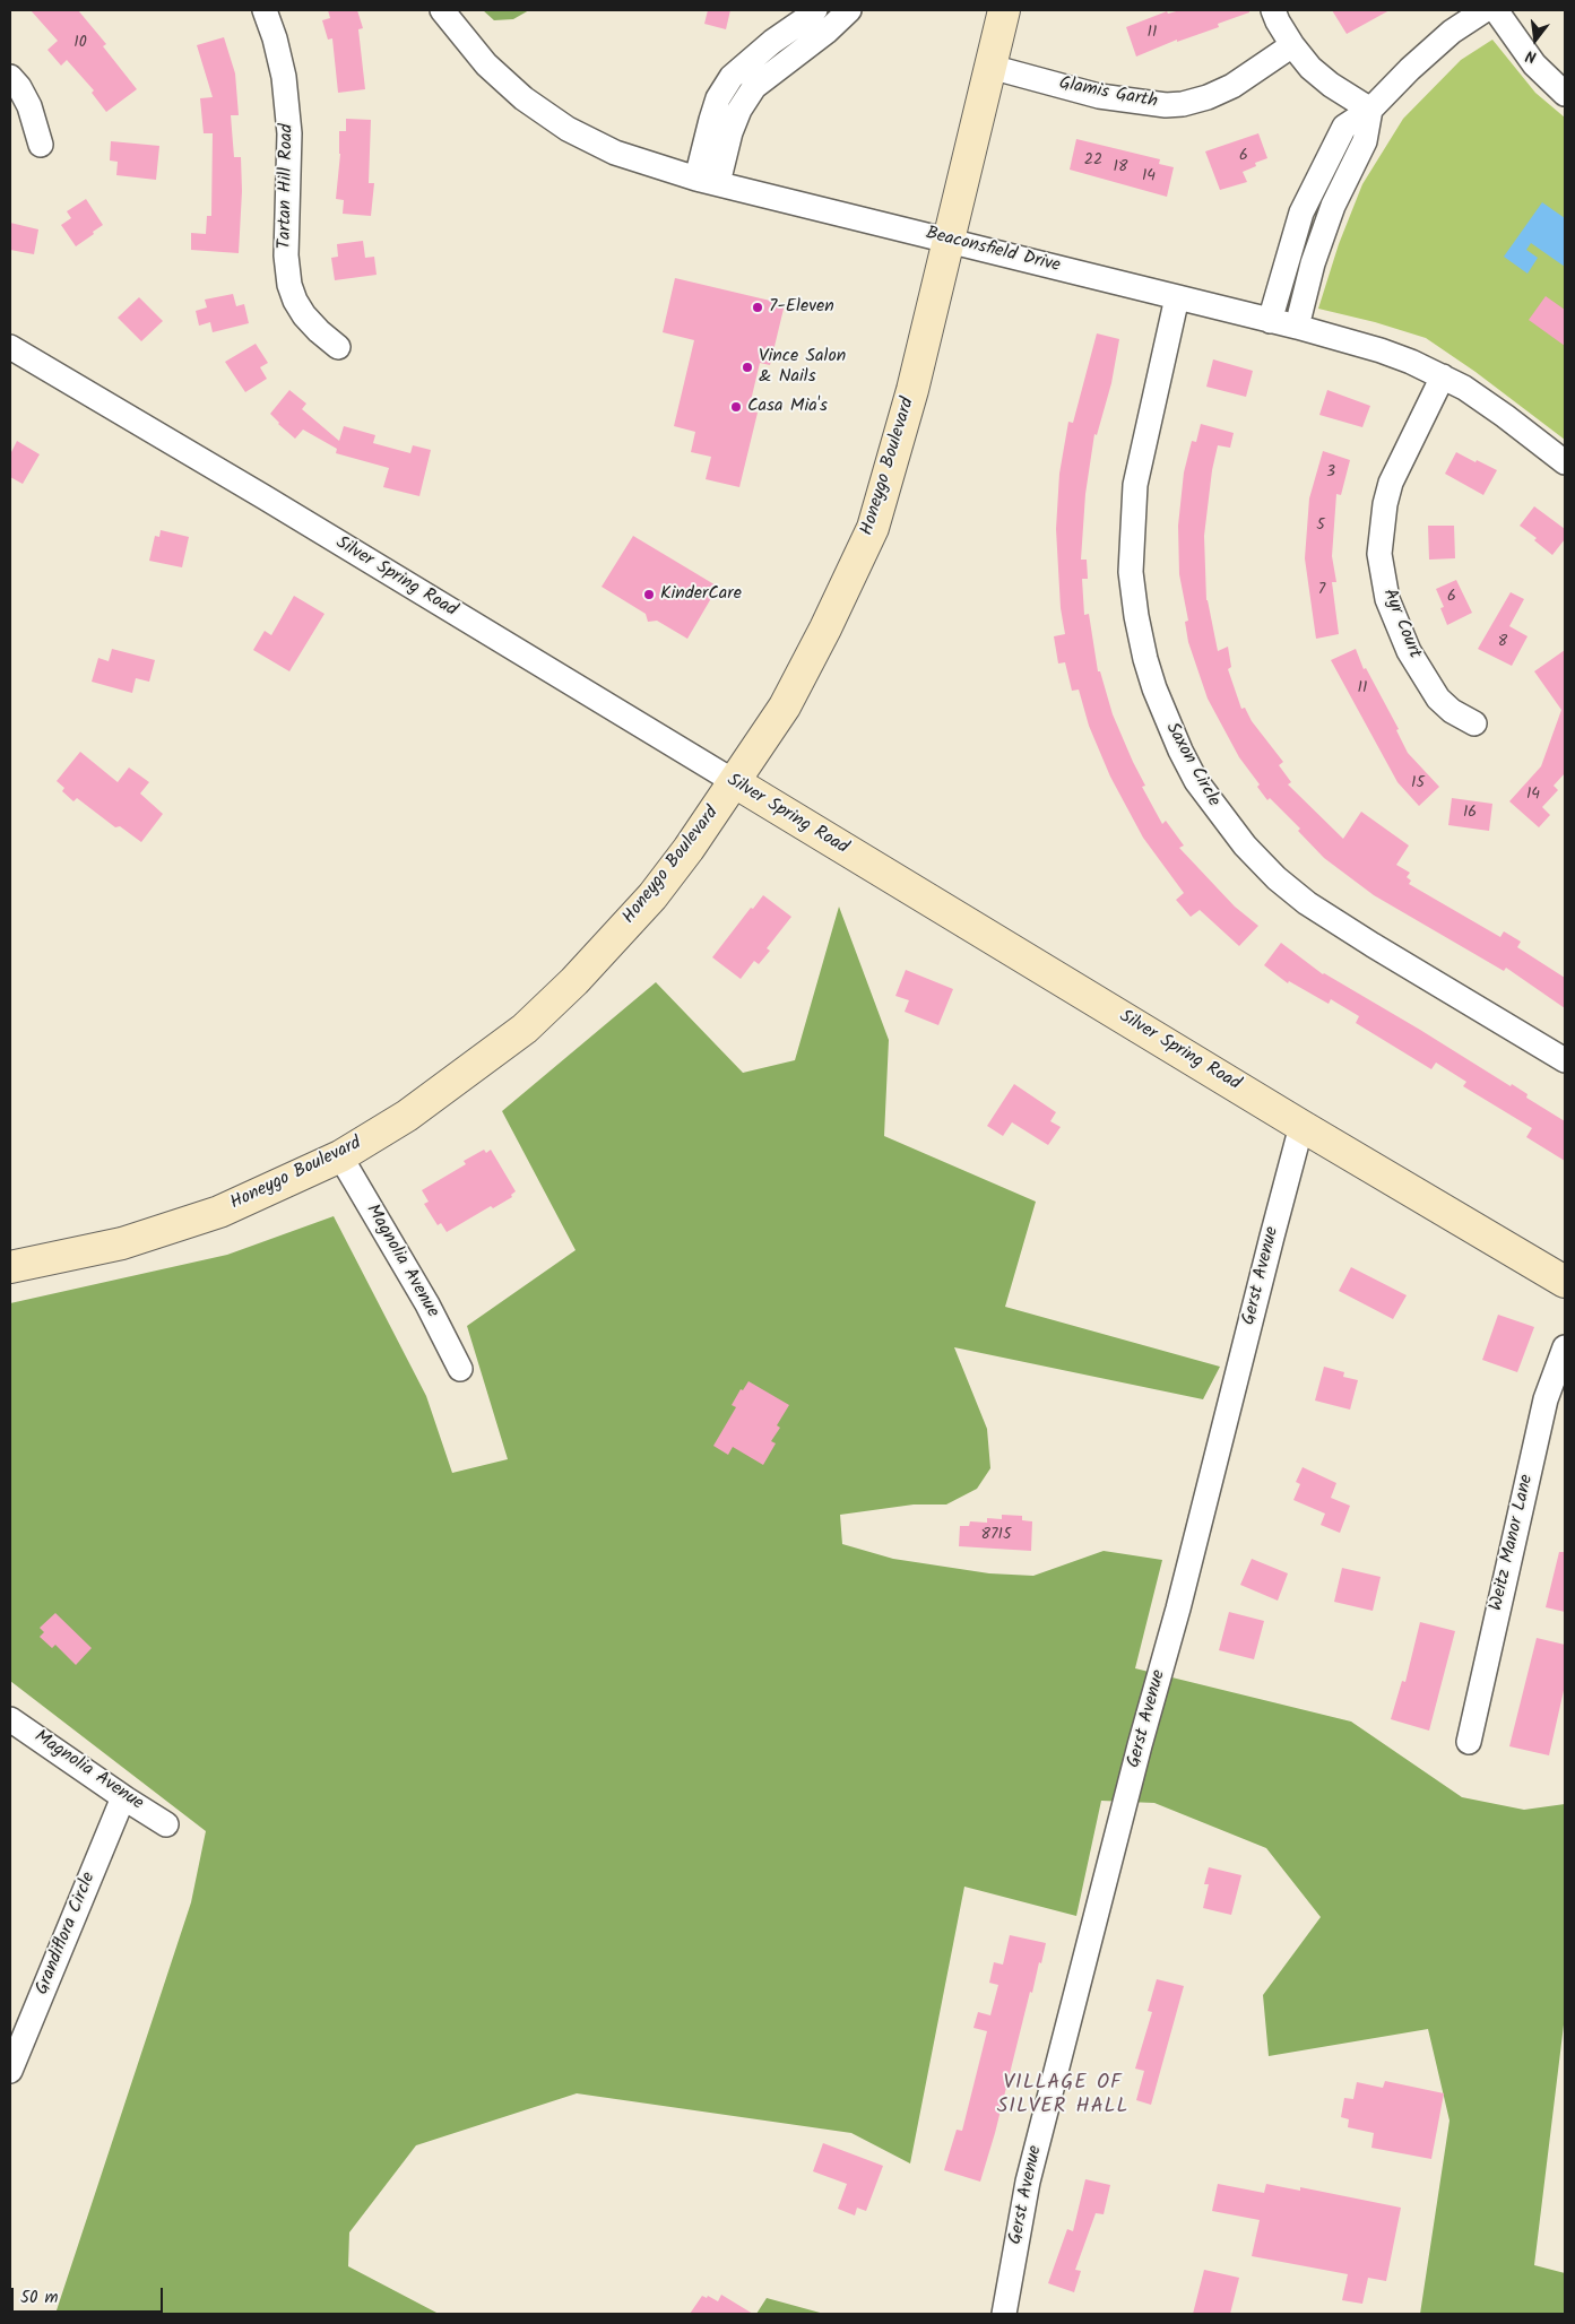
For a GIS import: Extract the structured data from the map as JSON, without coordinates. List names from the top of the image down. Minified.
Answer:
{"streets":{"main road":["Honeygo Boulevard","Silver Spring Road"],"street":["Glamis Garth","Tartan Hill Road","Beaconsfield Drive","Ayr Court","Saxon Circle","Magnolia Avenue","Gerst Avenue","Weitz Manor Lane","Grandiflora Circle"]},"crossings":[["Glamis Garth","Honeygo Boulevard"],["Beaconsfield Drive","Honeygo Boulevard"],["Beaconsfield Drive","Ayr Court"],["Beaconsfield Drive","Saxon Circle"],["Honeygo Boulevard","Silver Spring Road"],["Honeygo Boulevard","Magnolia Avenue"],["Silver Spring Road","Gerst Avenue"],["Magnolia Avenue","Grandiflora Circle"]],"districts":["VILLAGE OF SILVER HALL"],"places":["7-Eleven","Vince Salon & Nails","Casa Mia's","KinderCare"],"house_numbers":["11","10","6","22","18","14","3","5","7","6","8","11","15","14","16","8715"],"scale_bar":"50 m","north":"bottom"}
